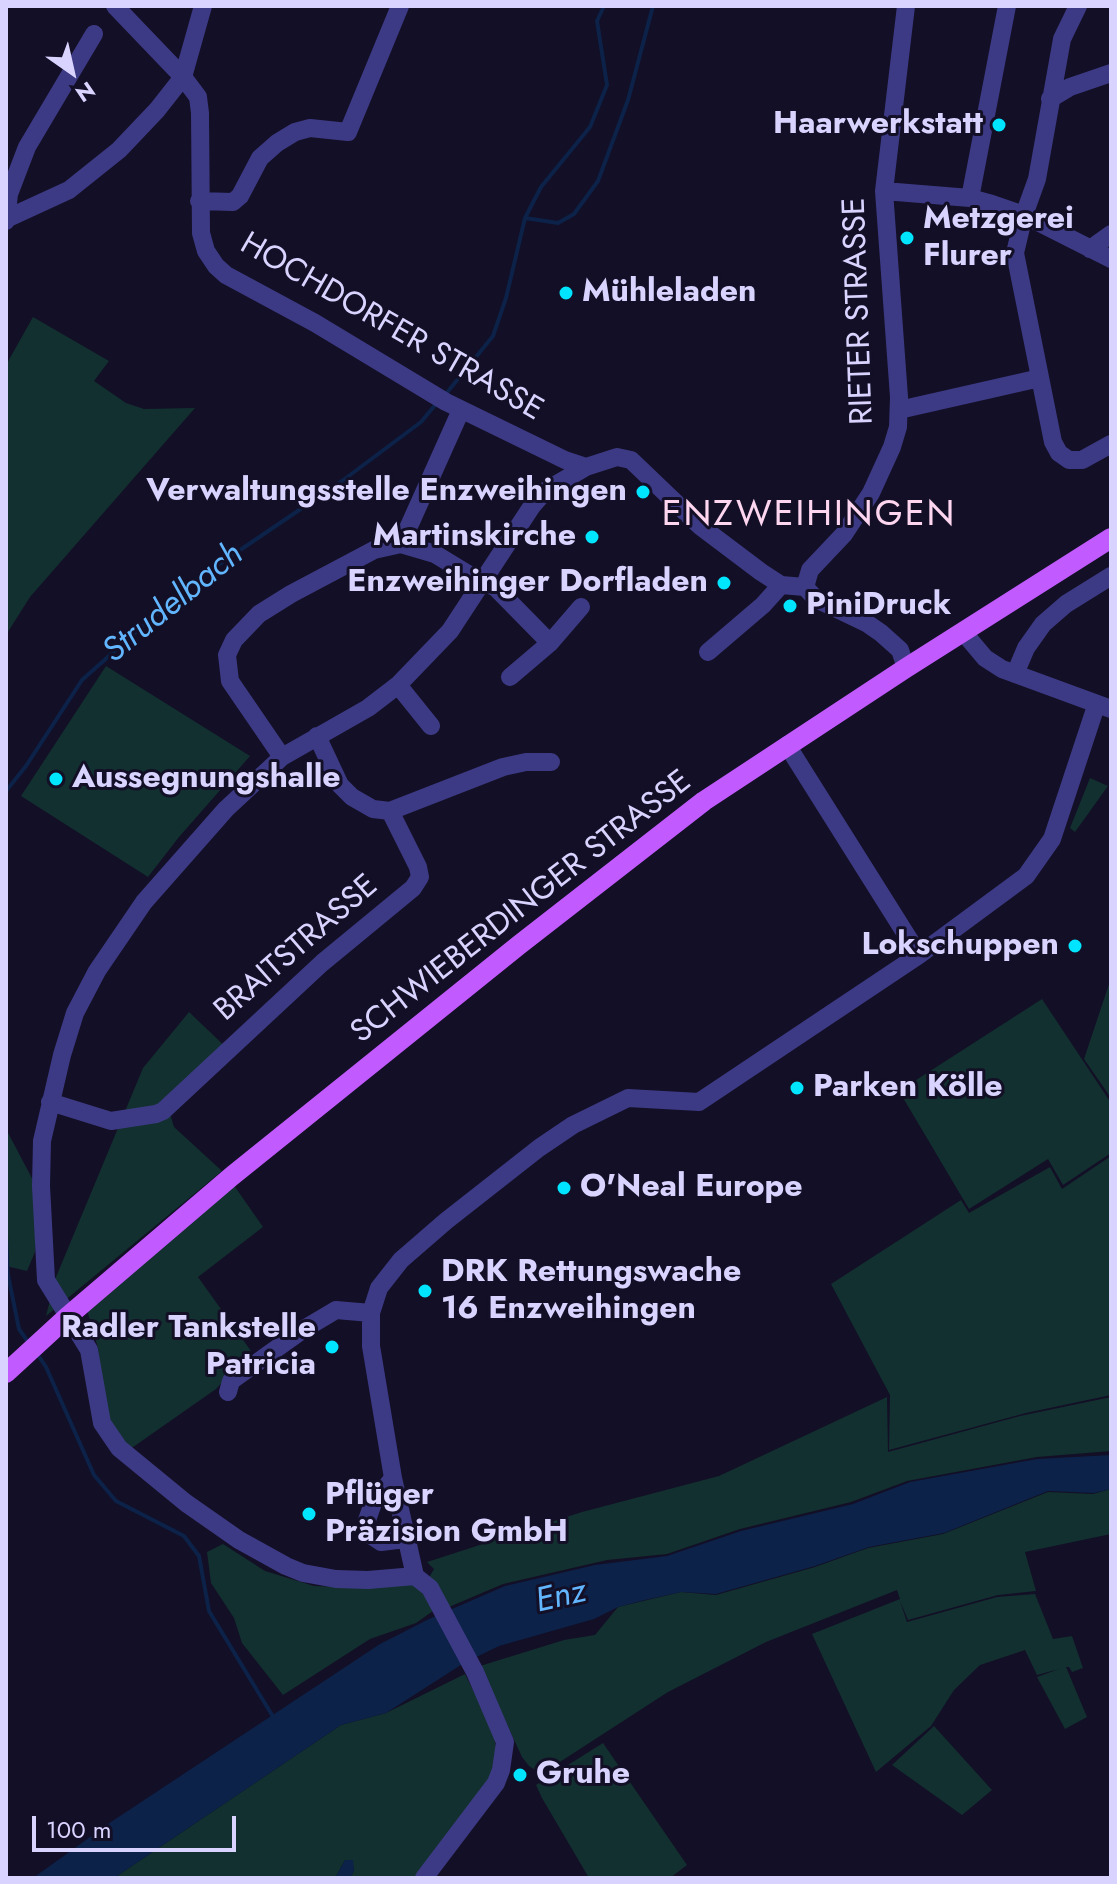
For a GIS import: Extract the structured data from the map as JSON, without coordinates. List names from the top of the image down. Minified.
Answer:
{"streets":{"main road":["SCHWIEBERDINGER STRASSE"],"street":["RIETER STRASSE","HOCHDORFER STRASSE","BRAITSTRASSE"]},"districts":["ENZWEIHINGEN"],"water":["Strudelbach","Enz"],"places":["Haarwerkstatt","Metzgerei Flurer","Mühleladen","Verwaltungsstelle Enzweihingen","Martinskirche","Enzweihinger Dorfladen","PiniDruck","Aussegnungshalle","Lokschuppen","Parken Kölle","O'Neal Europe","DRK Rettungswache 16 Enzweihingen","Radler Tankstelle Patricia","Pflüger Präzision GmbH","Gruhe"],"scale_bar":"100 m","north":"bottom right"}
